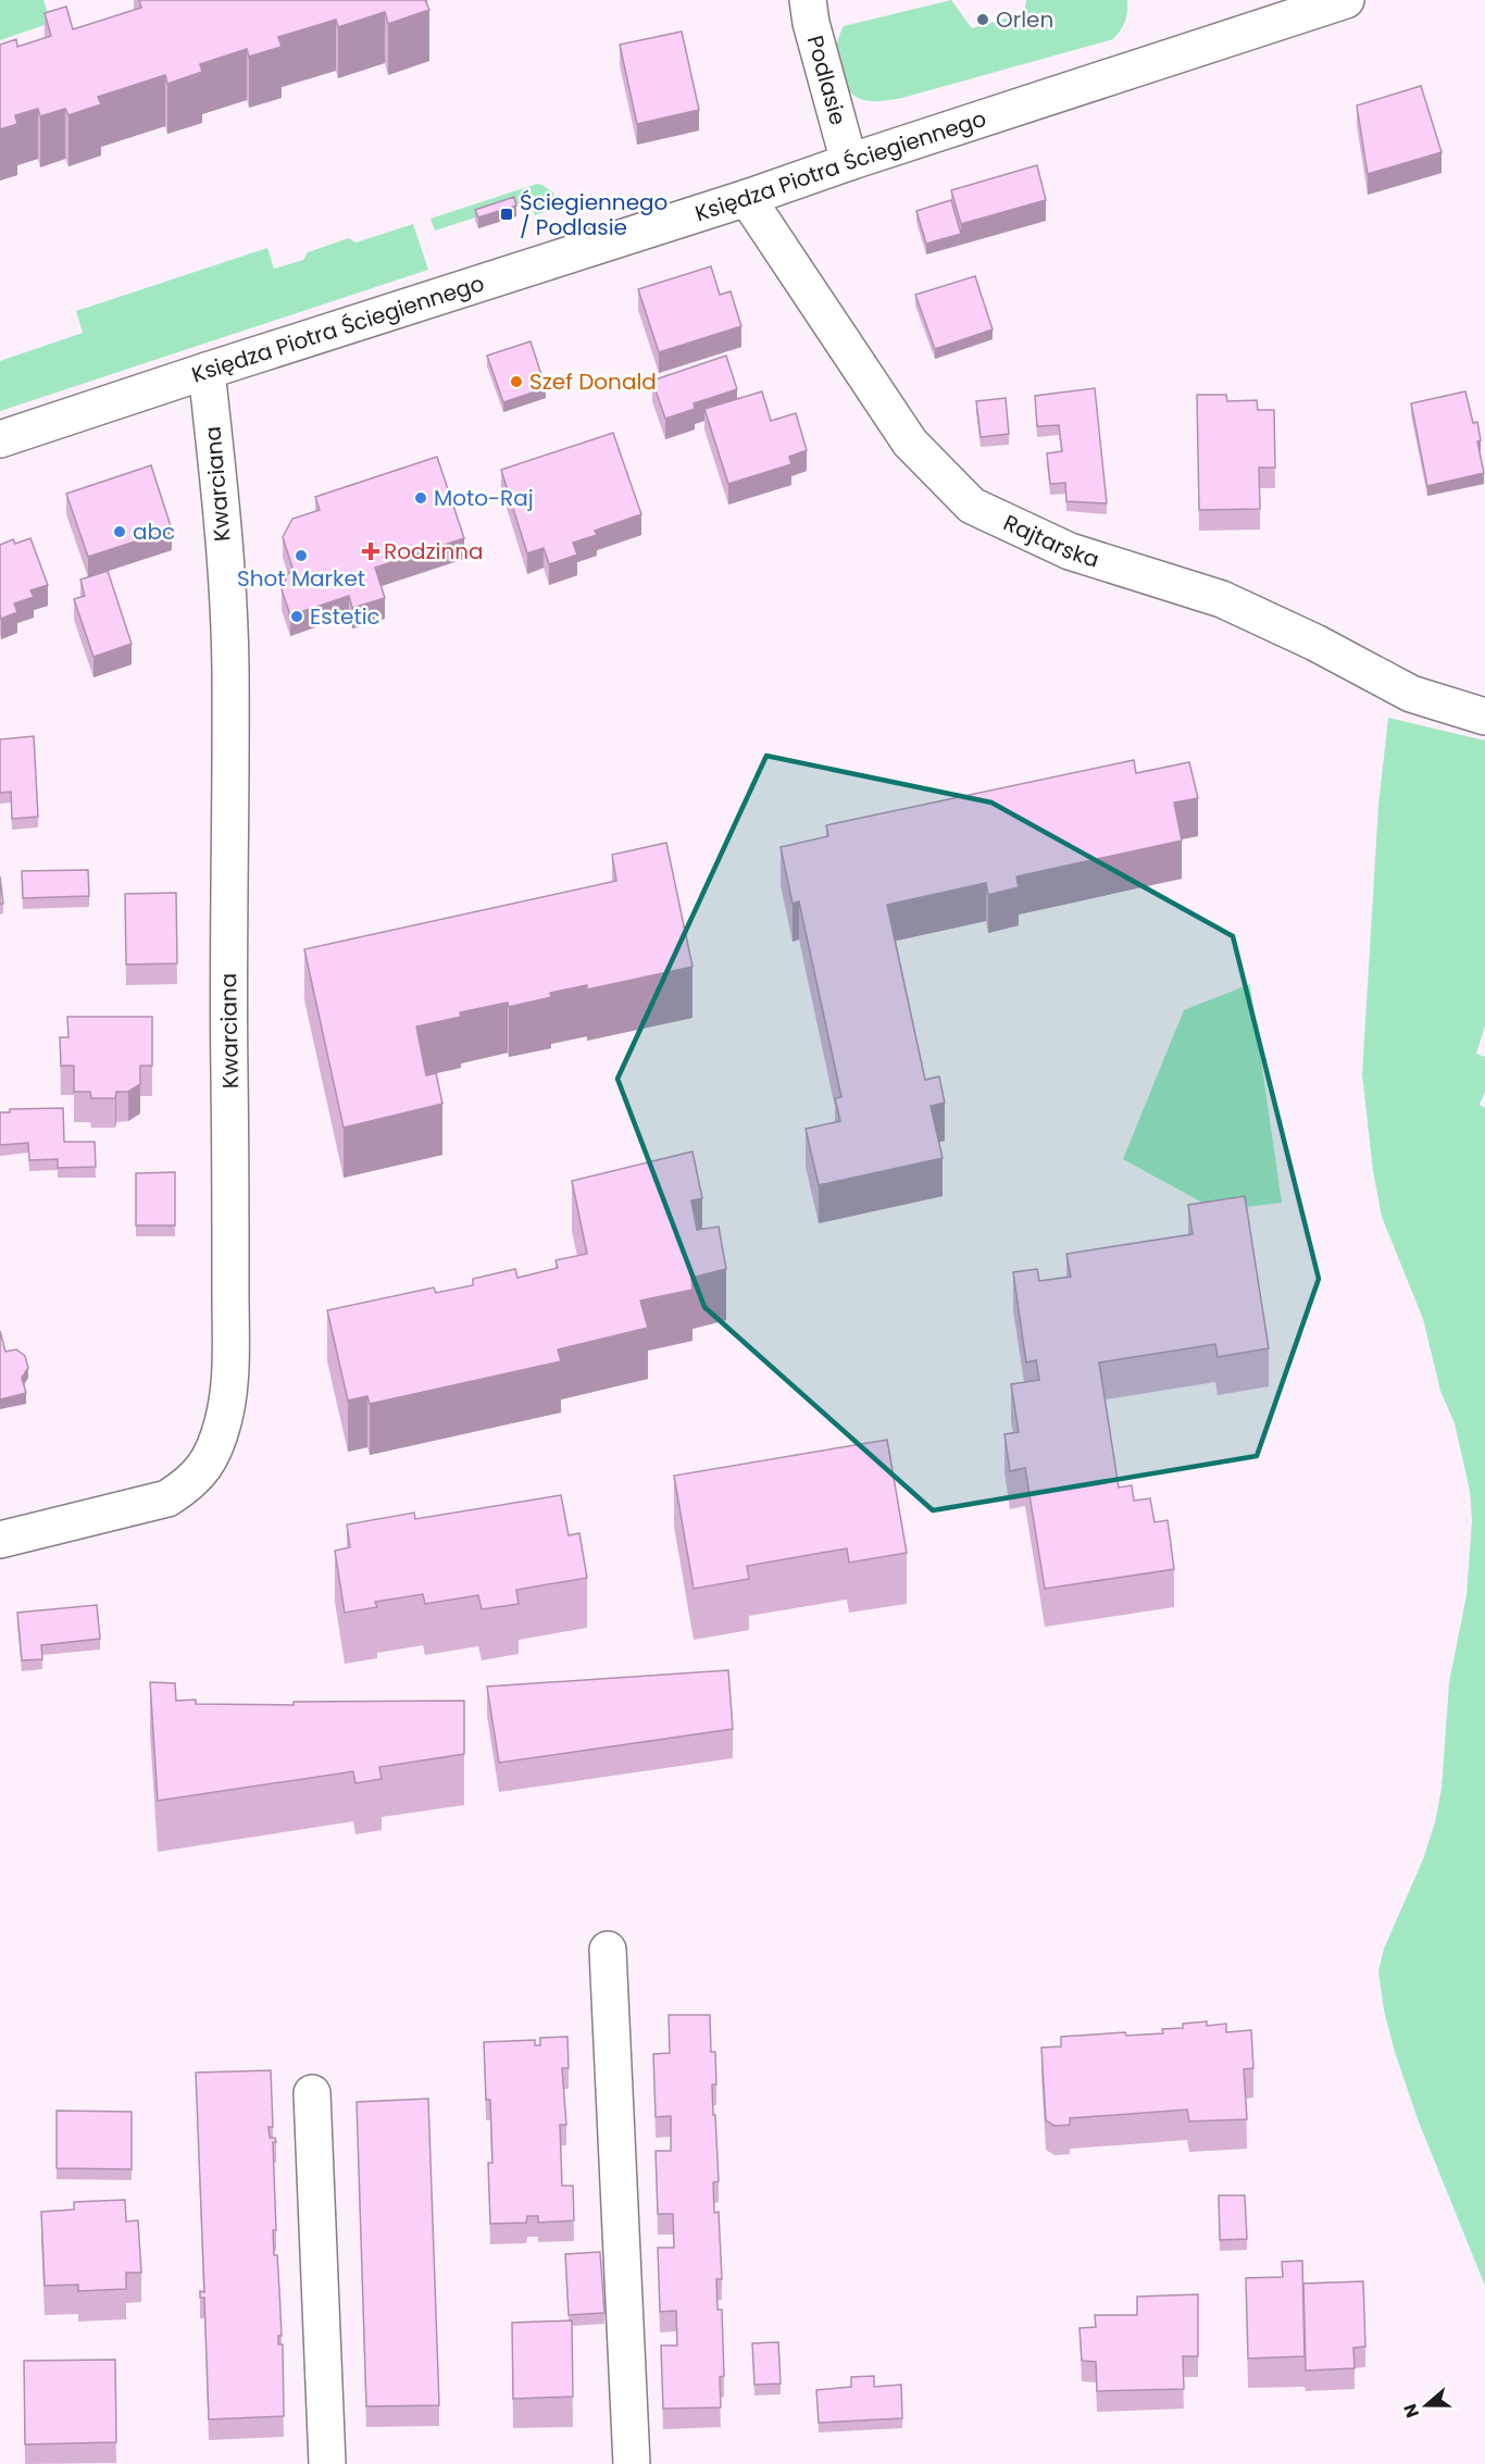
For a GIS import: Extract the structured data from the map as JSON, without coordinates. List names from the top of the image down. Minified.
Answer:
{"streets":{"street":["Podlasie","Księdza Piotra Ściegiennego","Kwarciana","Rajtarska"]},"crossings":[["Podlasie","Księdza Piotra Ściegiennego"],["Księdza Piotra Ściegiennego","Kwarciana"],["Księdza Piotra Ściegiennego","Rajtarska"]],"places":{"other":["Orlen","Szef Donald","Moto-Raj","abc","Shot Market","Estetic"],"transit":["Ściegiennego / Podlasie"],"health":["Rodzinna"]},"north":"left"}
